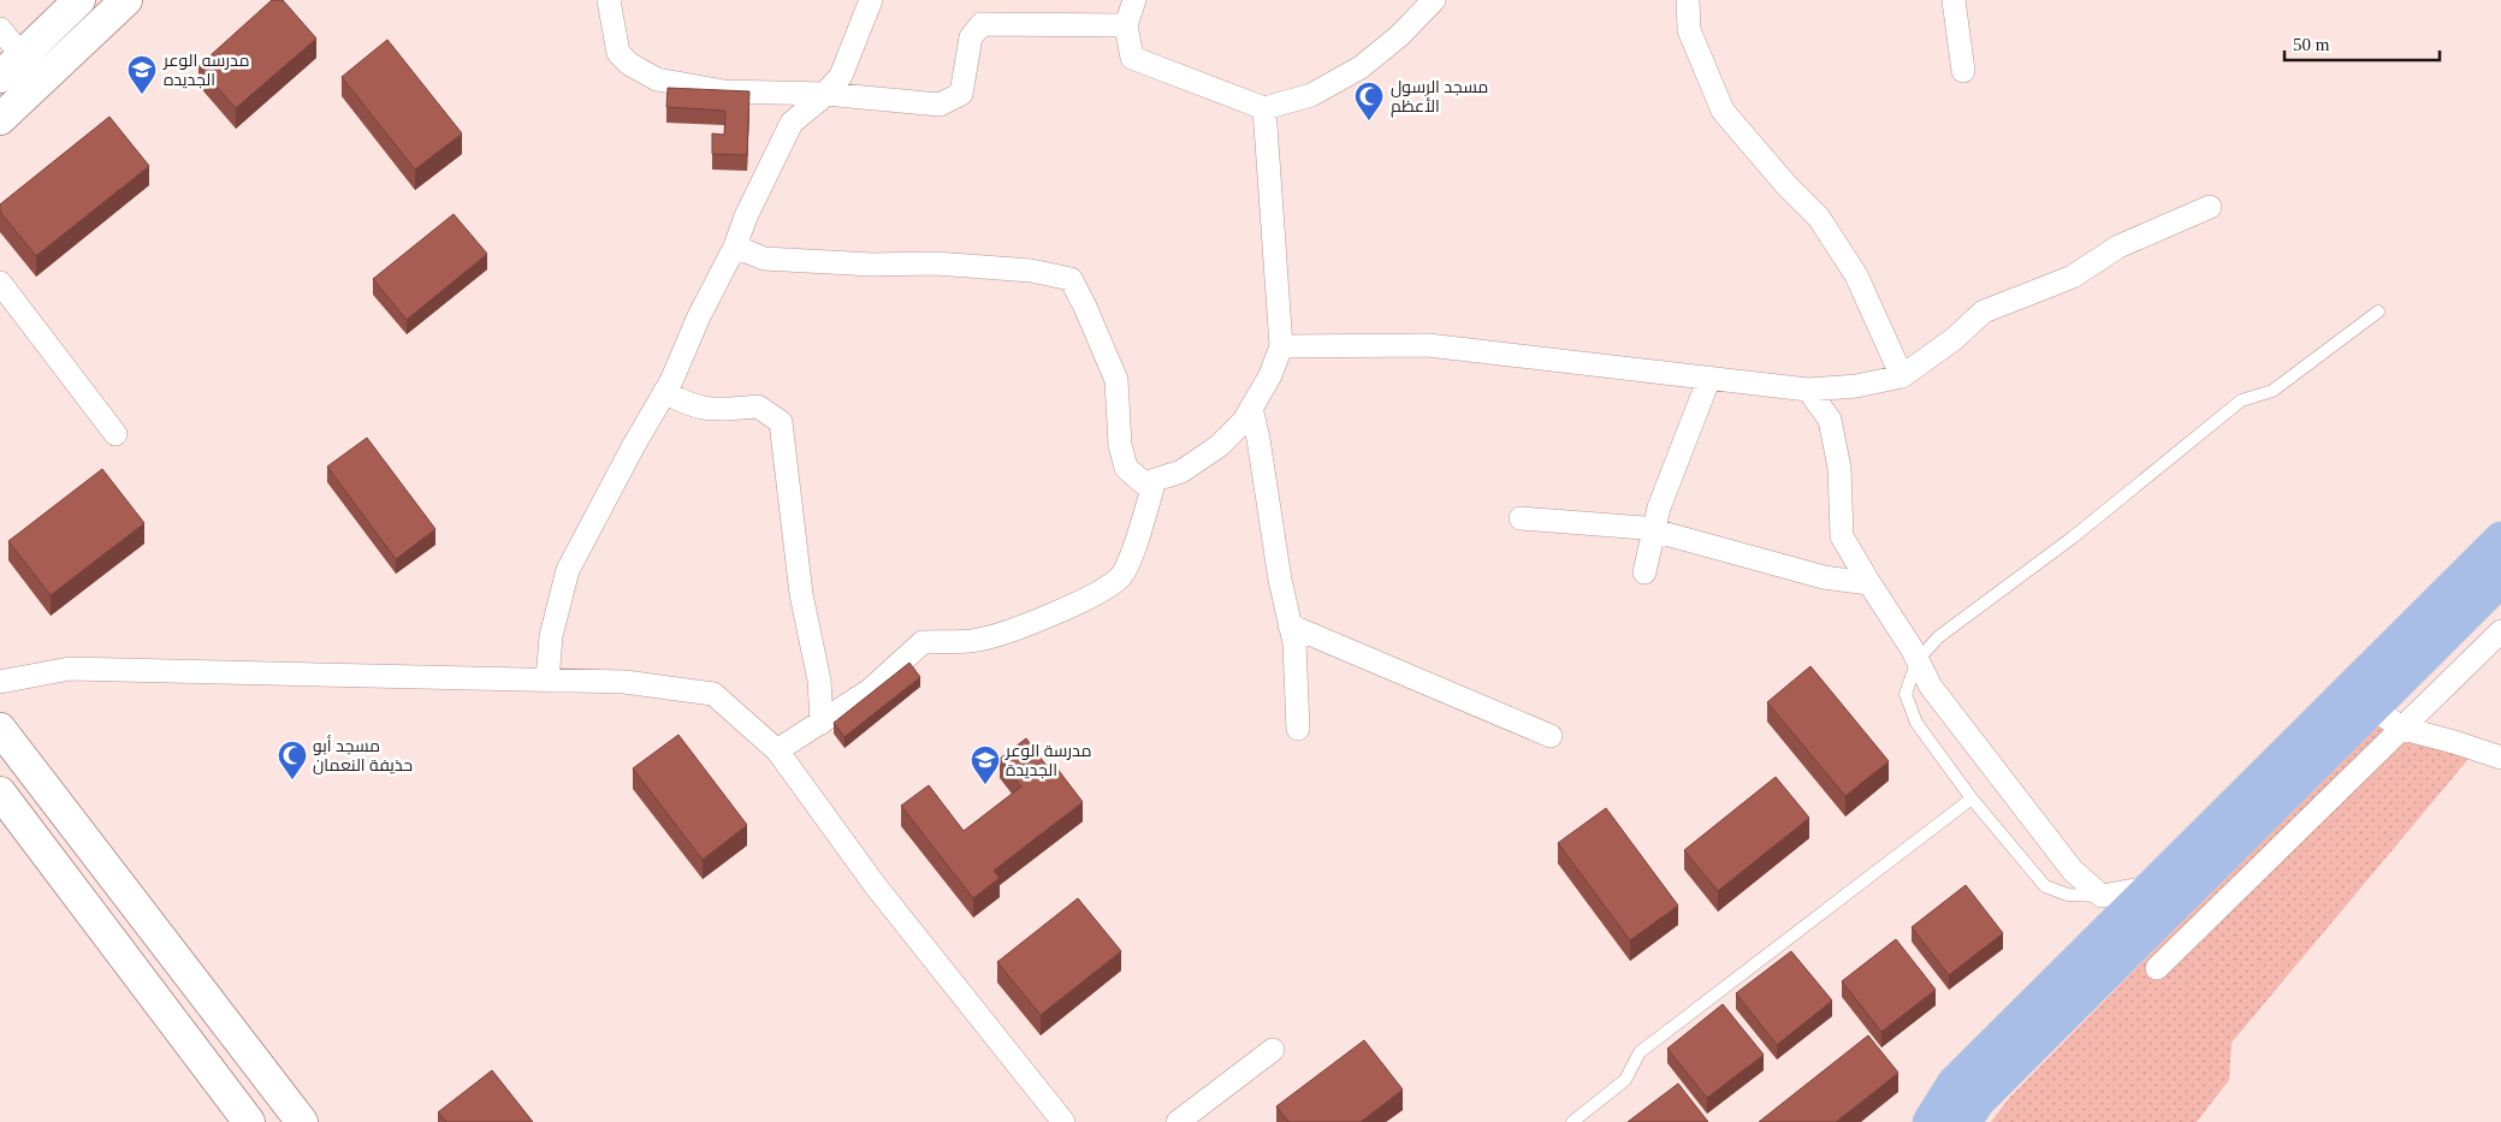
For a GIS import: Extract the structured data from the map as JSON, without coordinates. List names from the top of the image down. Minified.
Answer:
{"places":{"school or university":["مدرسه الوعر الجديده","مدرسة الوعر الجديدة"],"mosque":["مسجد الرسول الأعظم","مسجد أبو حذيفة النعمان"]},"scale_bar":"50 m"}
